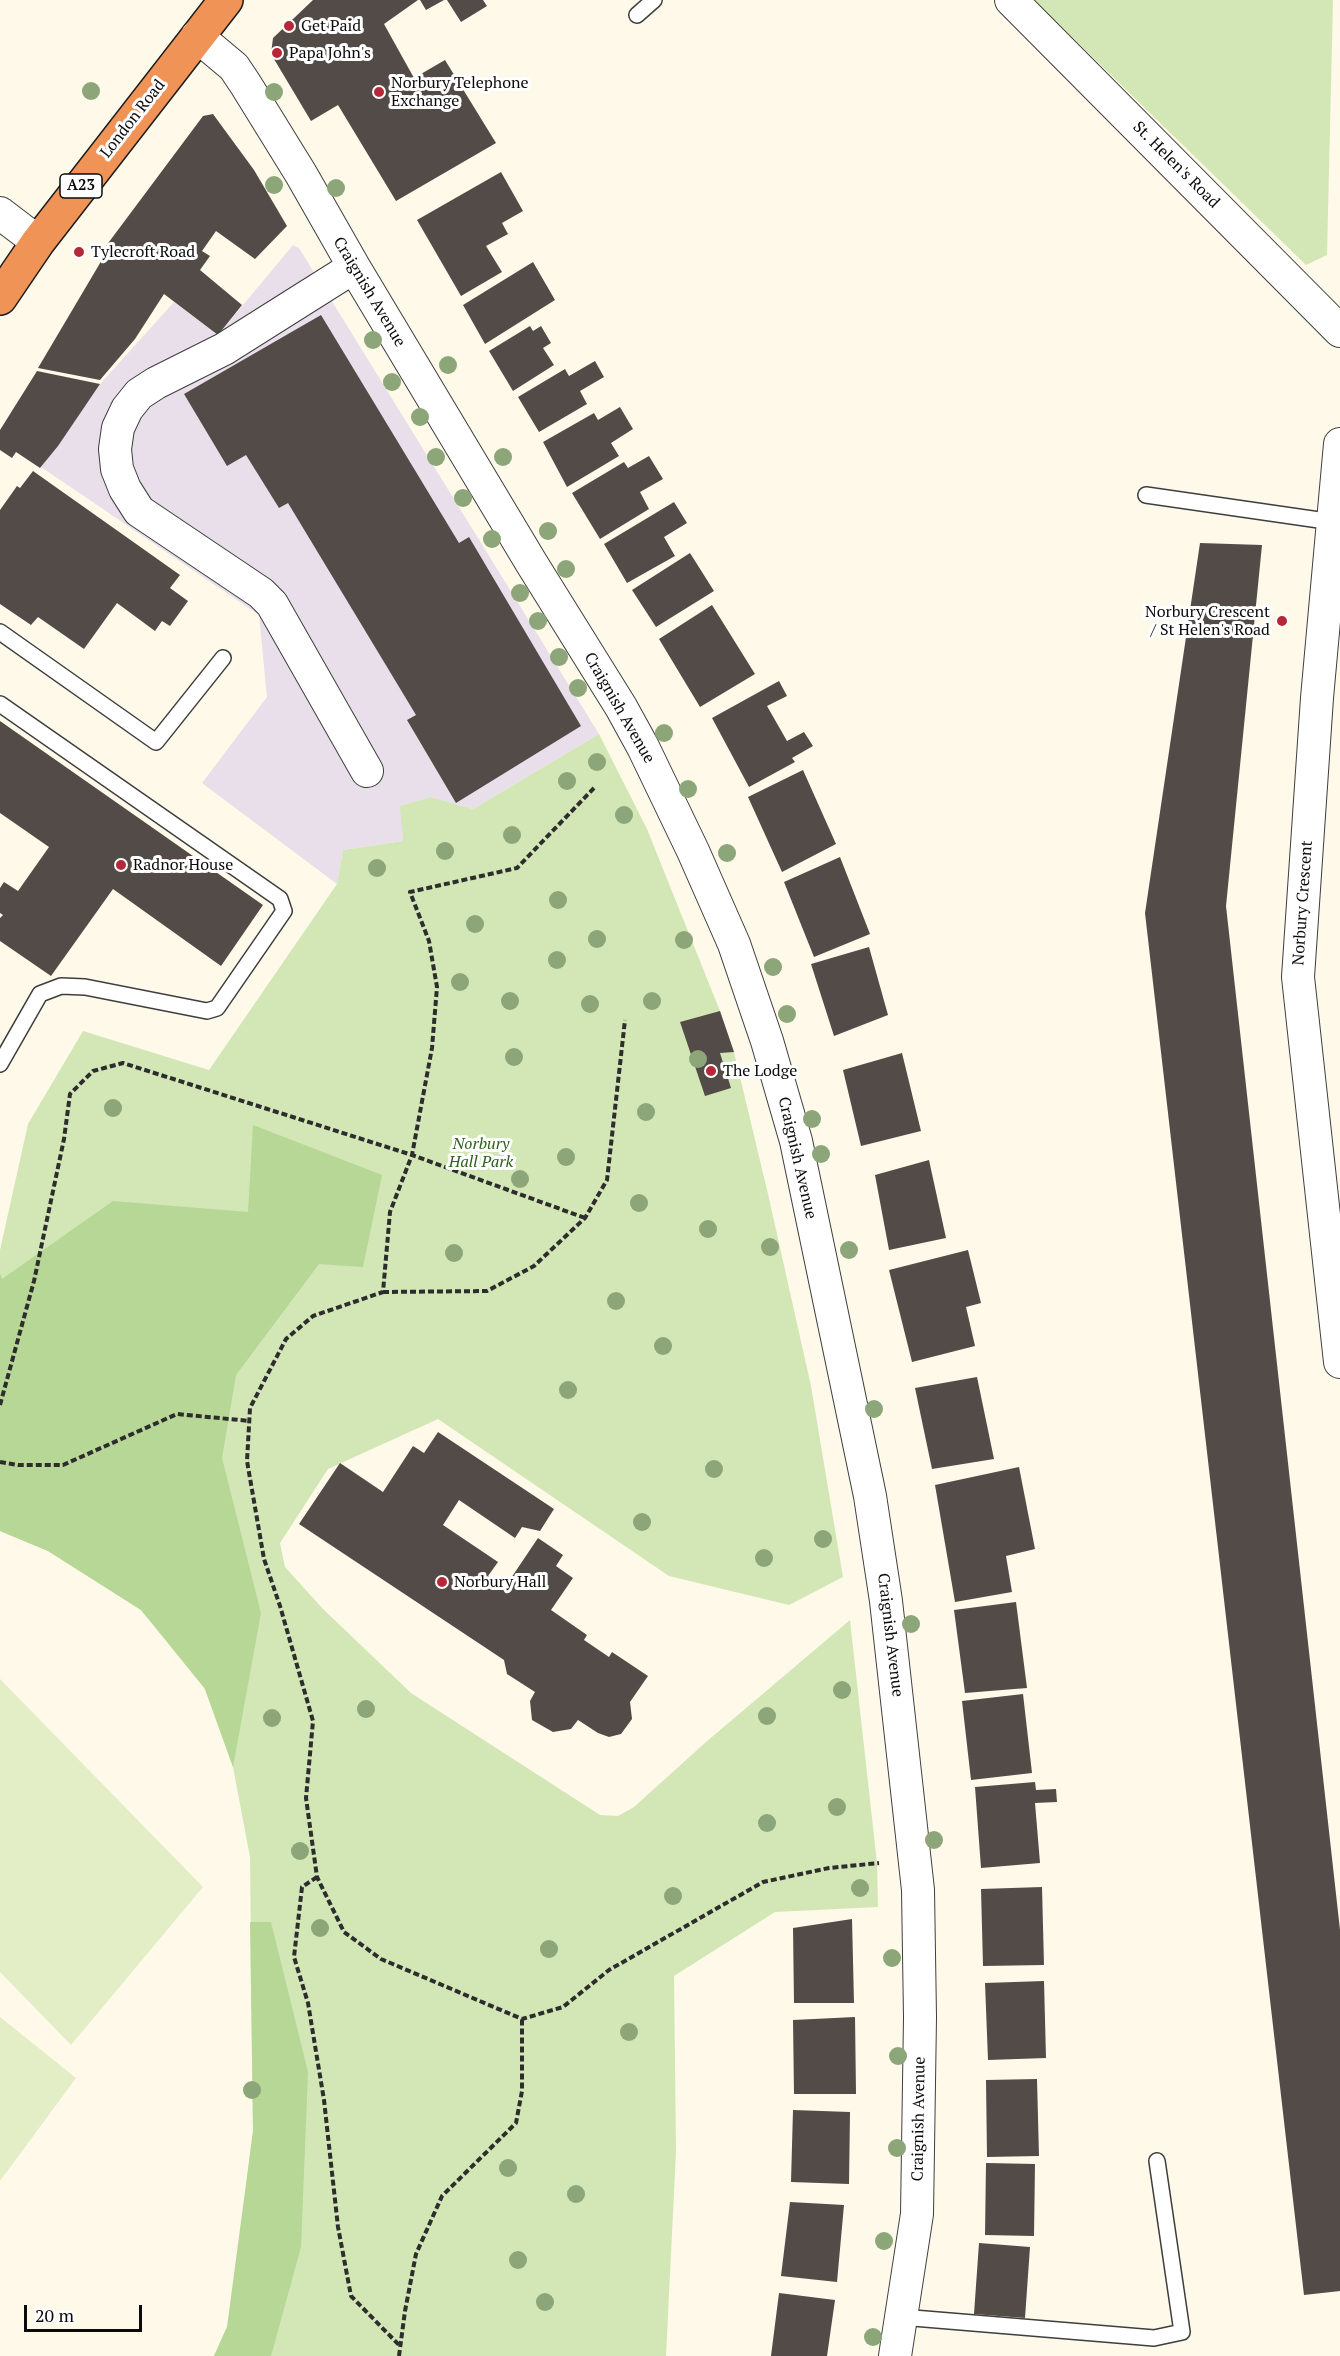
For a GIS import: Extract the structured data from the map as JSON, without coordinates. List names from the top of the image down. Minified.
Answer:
{"streets":{"highway":["London Road","A23"],"street":["St. Helen's Road","Craignish Avenue","Norbury Crescent"]},"crossings":[["London Road","Craignish Avenue"]],"parks":["Norbury Hall Park"],"places":["Get Paid","Papa John's","Norbury Telephone Exchange","Tylecroft Road","Norbury Crescent / St Helen's Road","Radnor House","The Lodge","Norbury Hall"],"scale_bar":"20 m"}
